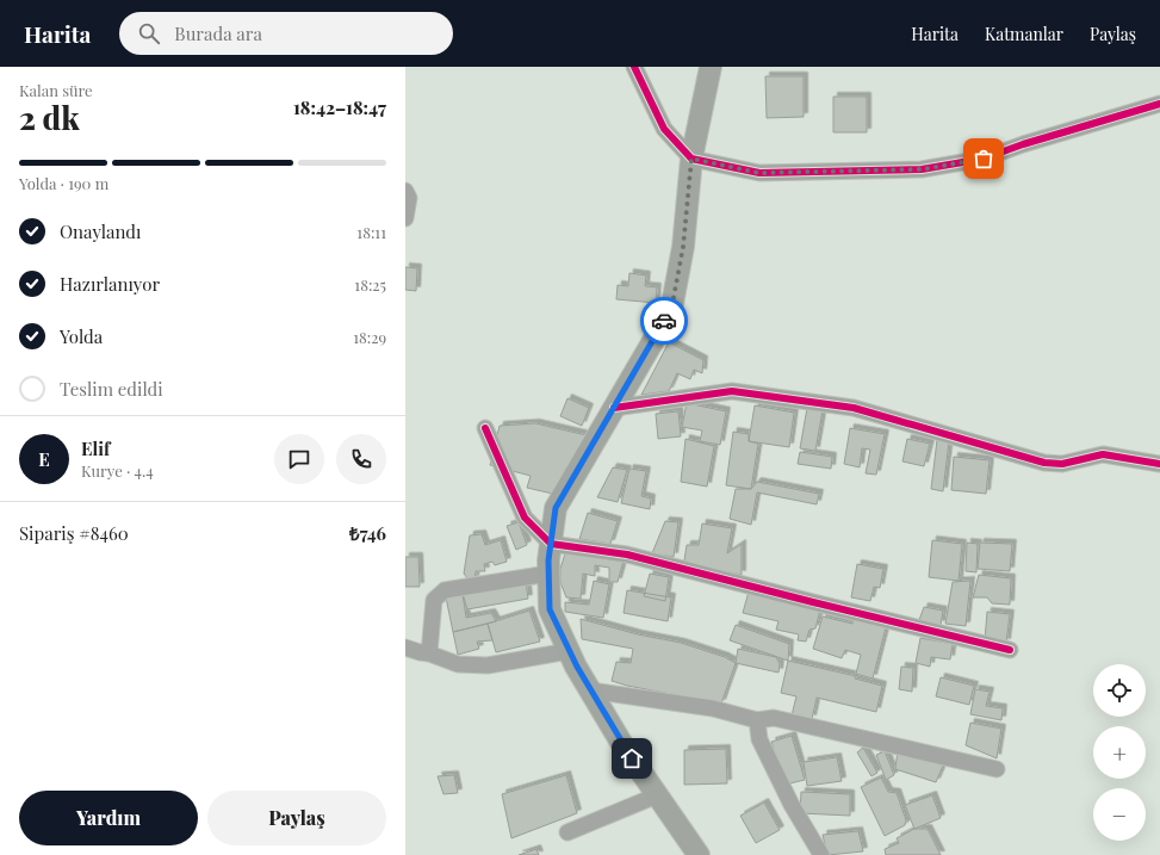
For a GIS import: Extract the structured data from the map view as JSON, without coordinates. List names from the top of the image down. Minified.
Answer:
{"page":{"header":"Harita","search":"Burada ara","nav":["Harita","Katmanlar","Paylaş"],"heading":["2 dk","Kalan süre","18:42–18:47"],"panel":["Elif","Kurye · 4.4","Sipariş #8460","₺746"],"bar":"Yolda · 190 m","list":[["Onaylandı","18:11"],["Hazırlanıyor","18:25"],["Yolda","18:29"],"Teslim edildi"],"round":"E","map_buttons":["+","−"],"buttons":["Yardım","Paylaş"]}}
